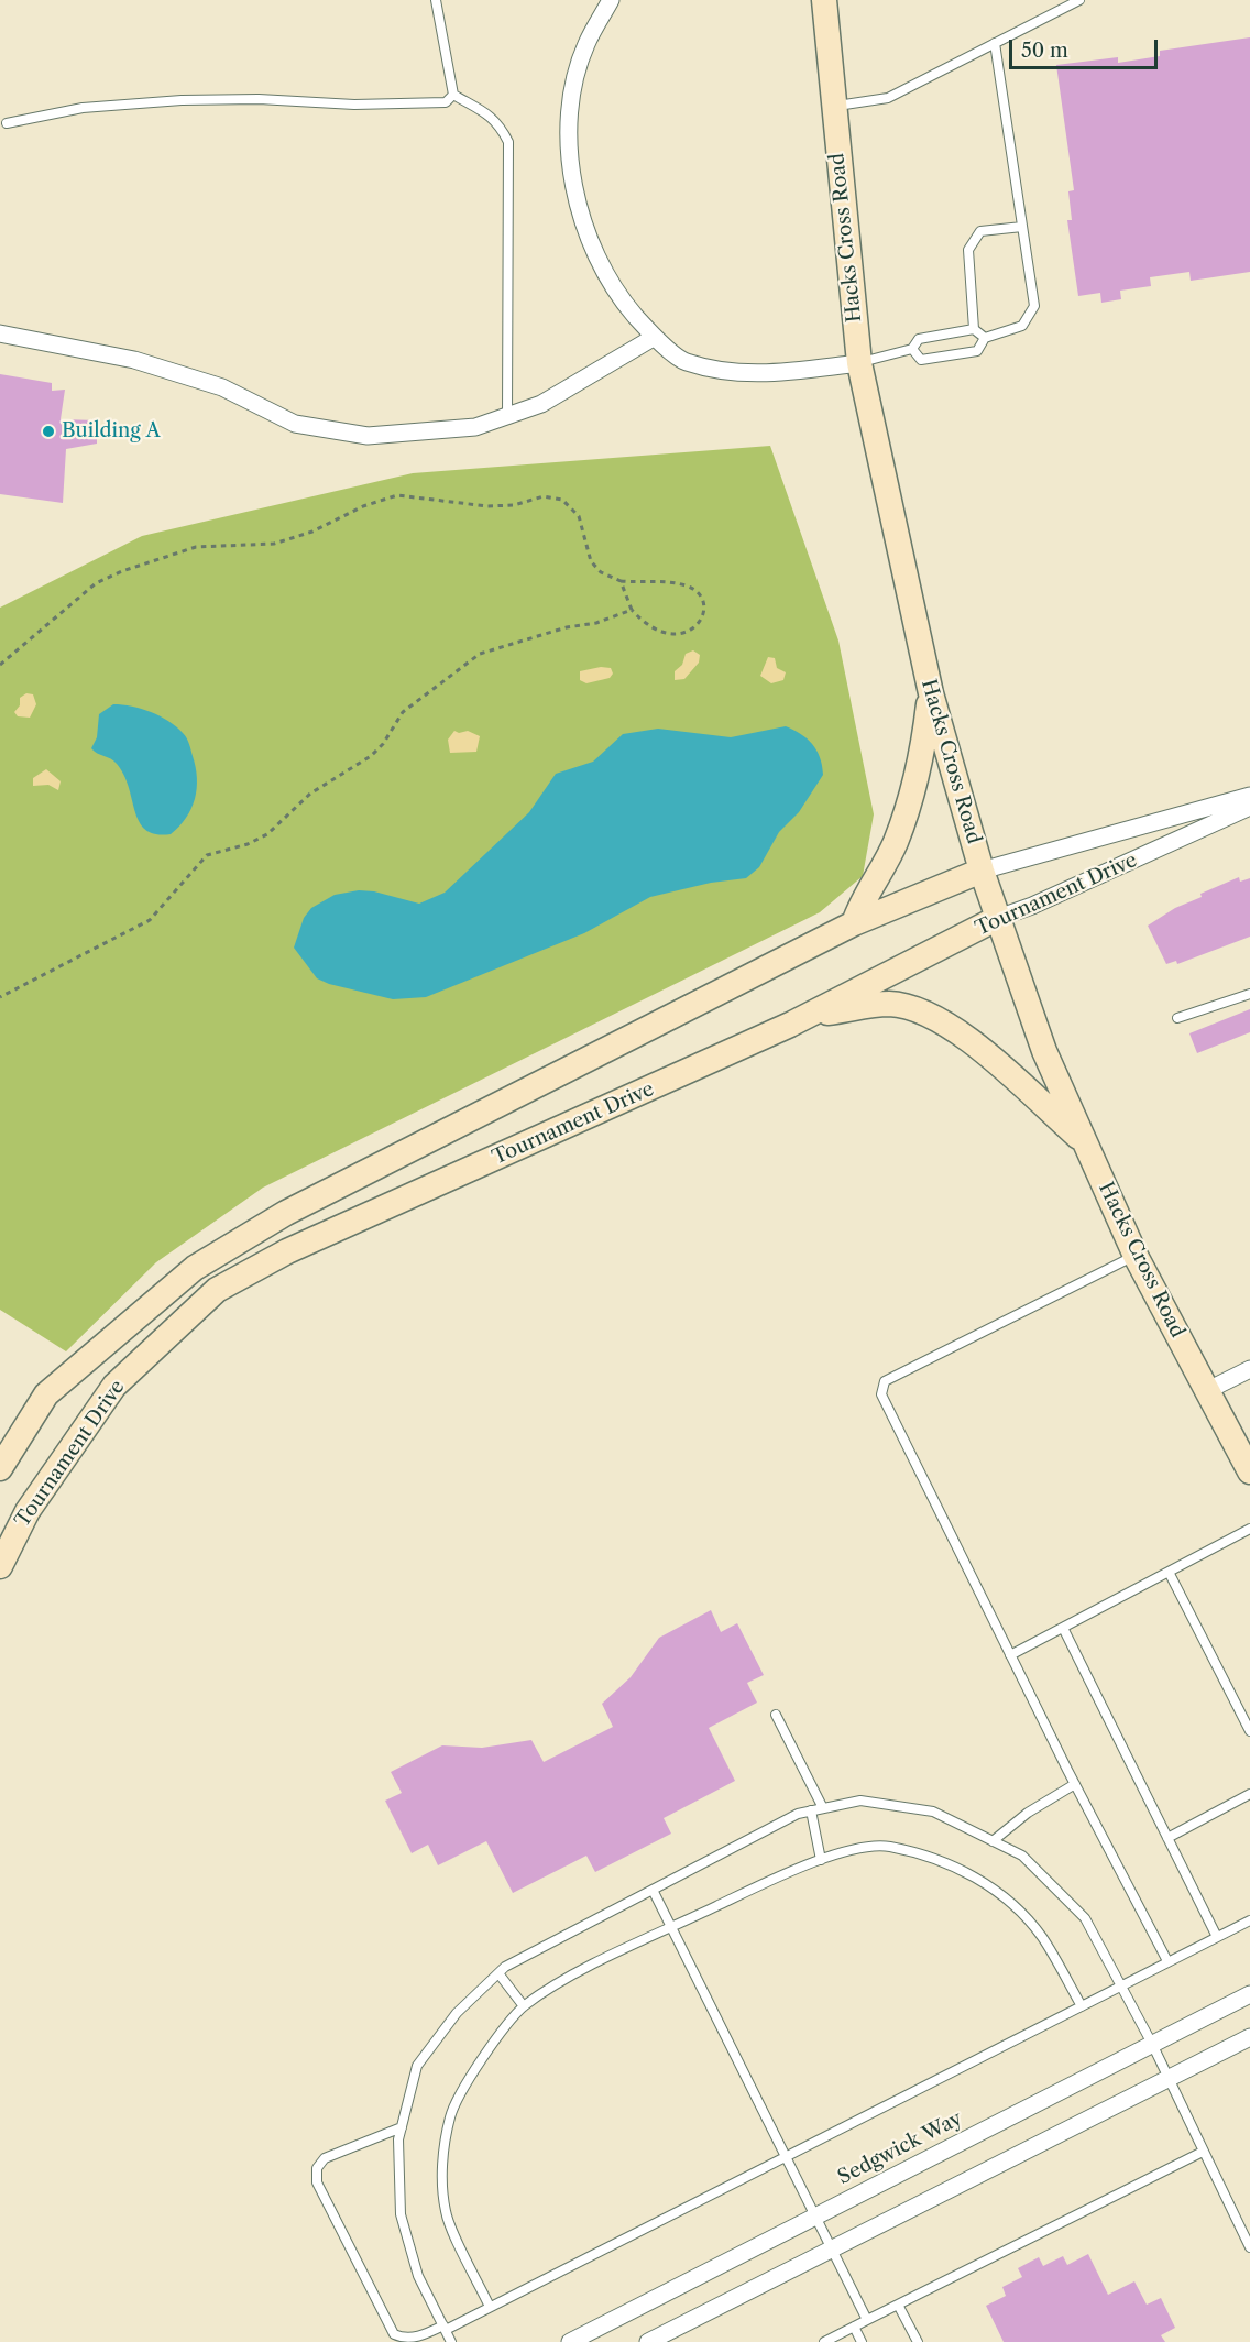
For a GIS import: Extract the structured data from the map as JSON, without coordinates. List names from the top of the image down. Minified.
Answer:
{"streets":{"street":["Hacks Cross Road","Tournament Drive","Sedgwick Way"]},"crossings":[["Hacks Cross Road","Tournament Drive"]],"places":["Building A"],"scale_bar":"50 m"}
